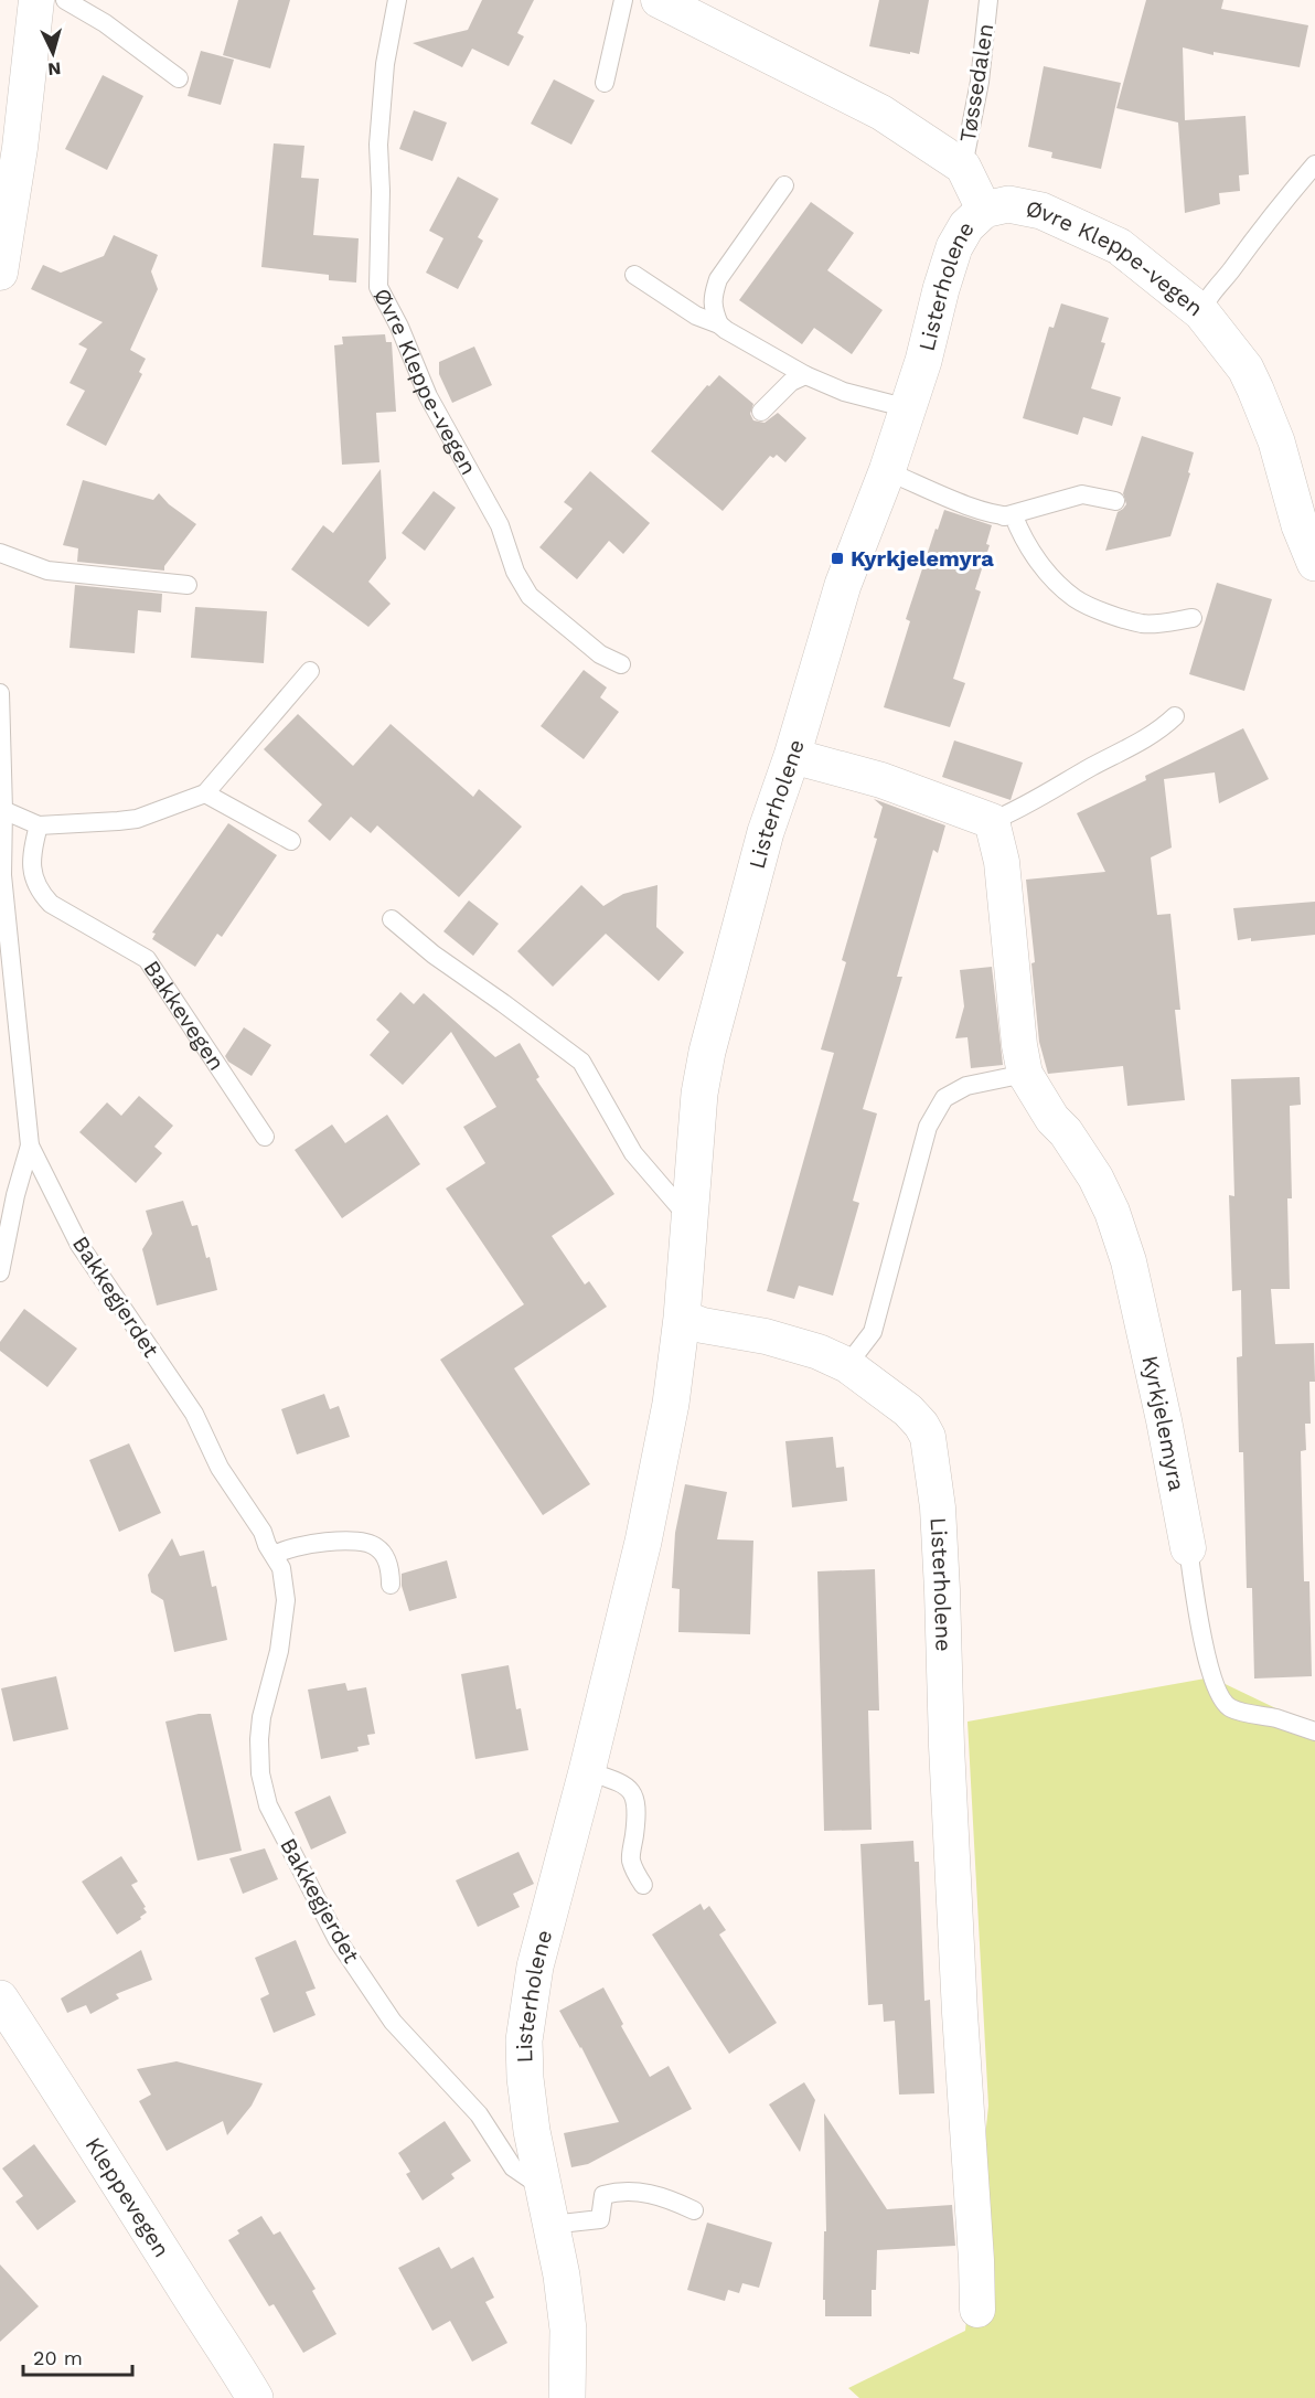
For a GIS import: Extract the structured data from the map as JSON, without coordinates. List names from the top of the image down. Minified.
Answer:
{"streets":{"street":["Øvre Kleppe-vegen","Listerholene","Kyrkjelemyra","Kleppevegen"],"lane":["Tøssedalen","Bakkevegen","Bakkegjerdet"]},"crossings":[["Øvre Kleppe-vegen","Listerholene"],["Listerholene","Bakkegjerdet"]],"places":{"transit":["Kyrkjelemyra"]},"scale_bar":"20 m","north":"bottom"}
